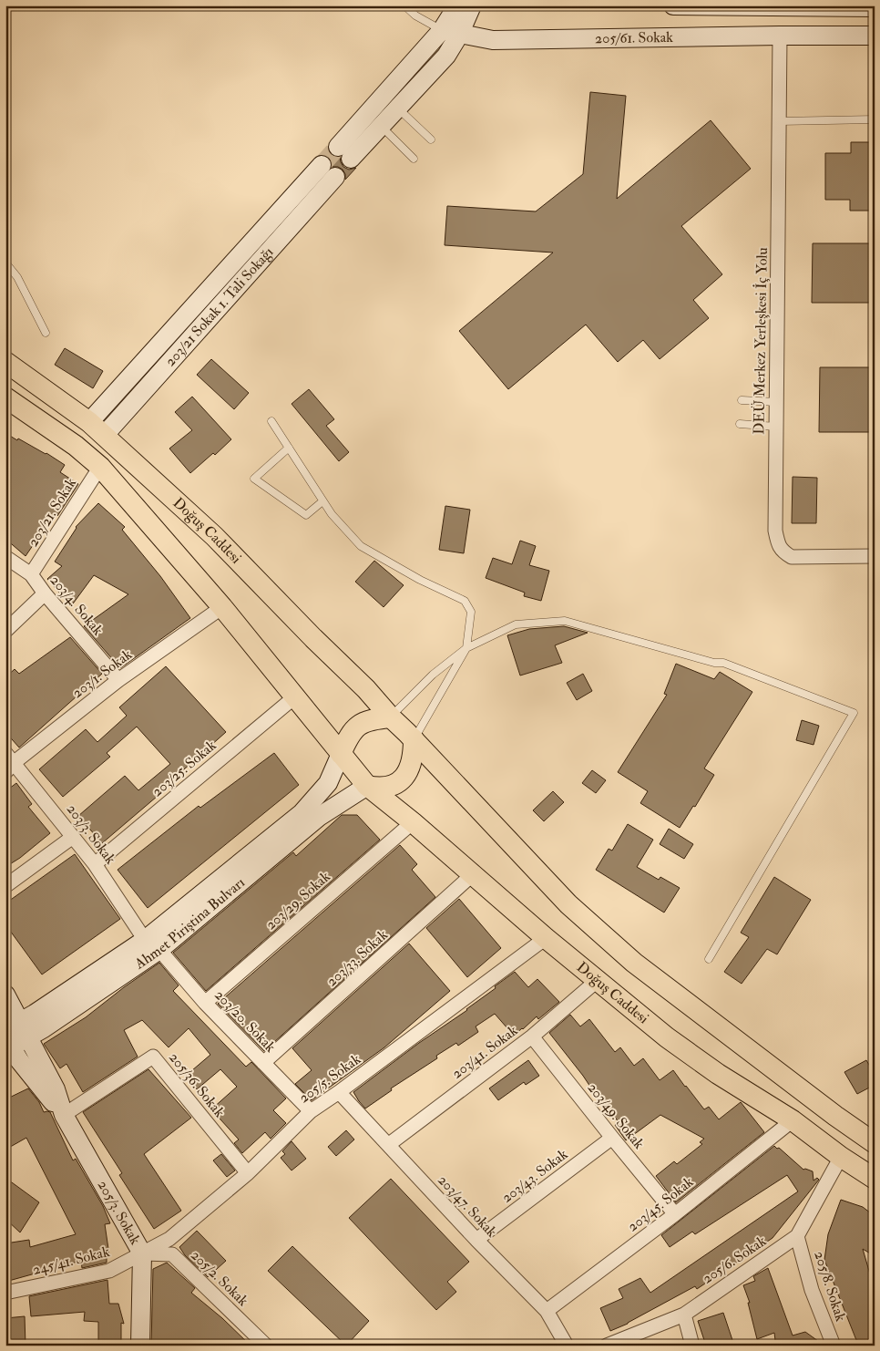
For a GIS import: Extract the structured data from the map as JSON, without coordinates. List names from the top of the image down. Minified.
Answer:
{"streets":{"main road":["205/61. Sokak","203/21 Sokak 1. Tali Sokağı","Doğuş Caddesi","Ahmet Piriştina Bulvarı","205/3. Sokak"],"street":["DEÜ Merkez Yerleşkesi İç Yolu","203/21. Sokak","203/4. Sokak","203/1. Sokak","203/25. Sokak","203/3. Sokak","203/29. Sokak","203/33. Sokak","203/20. Sokak","203/41. Sokak","205/5. Sokak","205/36. Sokak","203/49. Sokak","203/43. Sokak","203/45. Sokak","203/47. Sokak","205/6. Sokak","245/41. Sokak","205/2. Sokak","205/8. Sokak"]},"crossings":[["205/61. Sokak","DEÜ Merkez Yerleşkesi İç Yolu"],["203/21 Sokak 1. Tali Sokağı","Doğuş Caddesi"],["203/21. Sokak","203/4. Sokak"],["Doğuş Caddesi","203/29. Sokak"],["Doğuş Caddesi","Ahmet Piriştina Bulvarı"],["Doğuş Caddesi","203/33. Sokak"],["Doğuş Caddesi","203/41. Sokak"],["Doğuş Caddesi","205/5. Sokak"],["Doğuş Caddesi","203/45. Sokak"],["Doğuş Caddesi","205/6. Sokak"],["203/4. Sokak","203/1. Sokak"],["203/1. Sokak","203/3. Sokak"],["203/25. Sokak","203/3. Sokak"],["203/3. Sokak","Ahmet Piriştina Bulvarı"],["203/3. Sokak","203/20. Sokak"],["203/29. Sokak","203/20. Sokak"],["Ahmet Piriştina Bulvarı","203/20. Sokak"],["Ahmet Piriştina Bulvarı","205/3. Sokak"],["203/33. Sokak","203/20. Sokak"],["203/20. Sokak","205/5. Sokak"],["203/41. Sokak","203/49. Sokak"],["203/41. Sokak","203/47. Sokak"],["205/5. Sokak","205/36. Sokak"],["205/5. Sokak","203/47. Sokak"],["205/5. Sokak","205/3. Sokak"],["205/5. Sokak","245/41. Sokak"],["205/5. Sokak","205/2. Sokak"],["205/36. Sokak","205/3. Sokak"],["203/49. Sokak","203/43. Sokak"],["203/49. Sokak","203/45. Sokak"],["203/43. Sokak","203/47. Sokak"],["203/45. Sokak","203/47. Sokak"],["205/3. Sokak","245/41. Sokak"],["205/3. Sokak","205/2. Sokak"],["205/6. Sokak","205/8. Sokak"],["245/41. Sokak","205/2. Sokak"]]}
